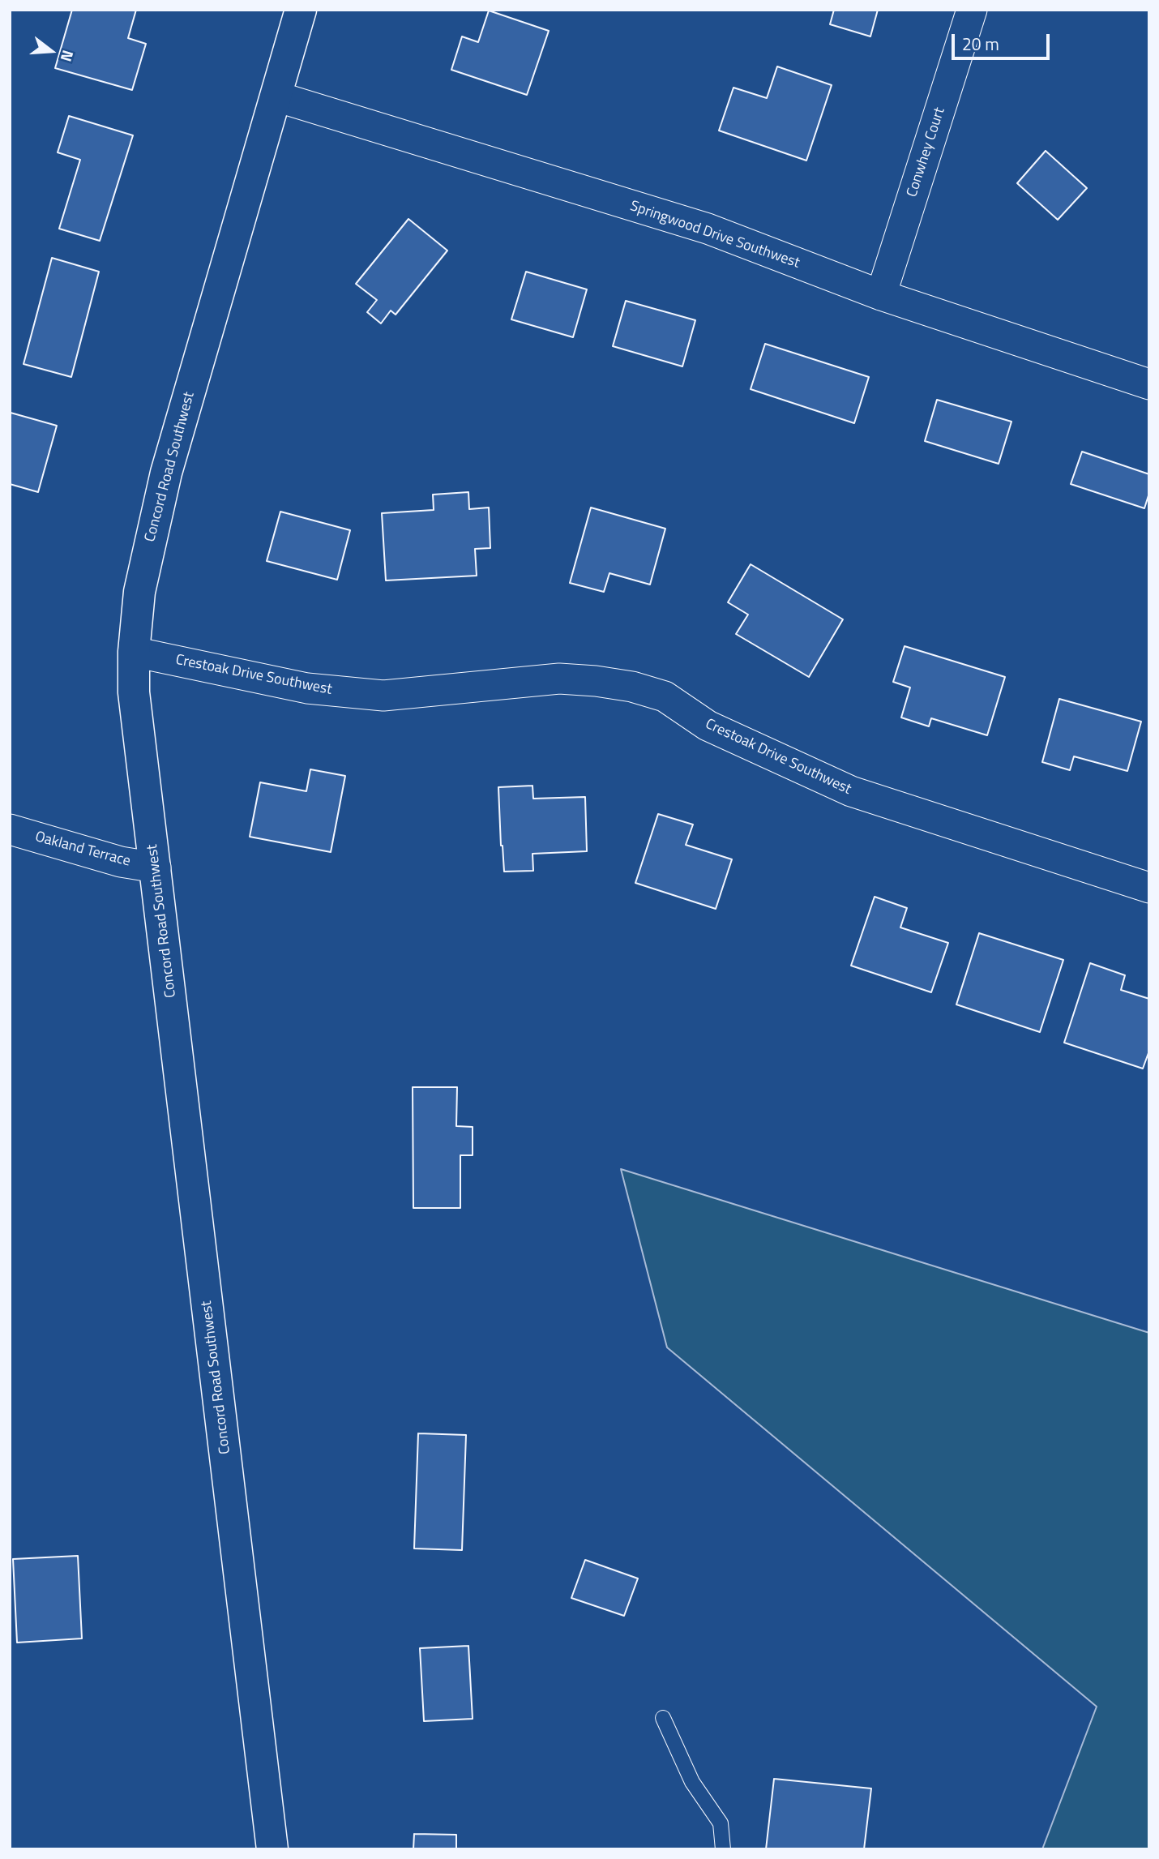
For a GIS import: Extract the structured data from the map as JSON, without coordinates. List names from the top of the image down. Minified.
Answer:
{"streets":{"street":["Conwhey Court","Springwood Drive Southwest","Concord Road Southwest","Crestoak Drive Southwest","Oakland Terrace"]},"crossings":[["Conwhey Court","Springwood Drive Southwest"],["Springwood Drive Southwest","Concord Road Southwest"],["Concord Road Southwest","Crestoak Drive Southwest"],["Concord Road Southwest","Oakland Terrace"]],"scale_bar":"20 m","north":"right"}
